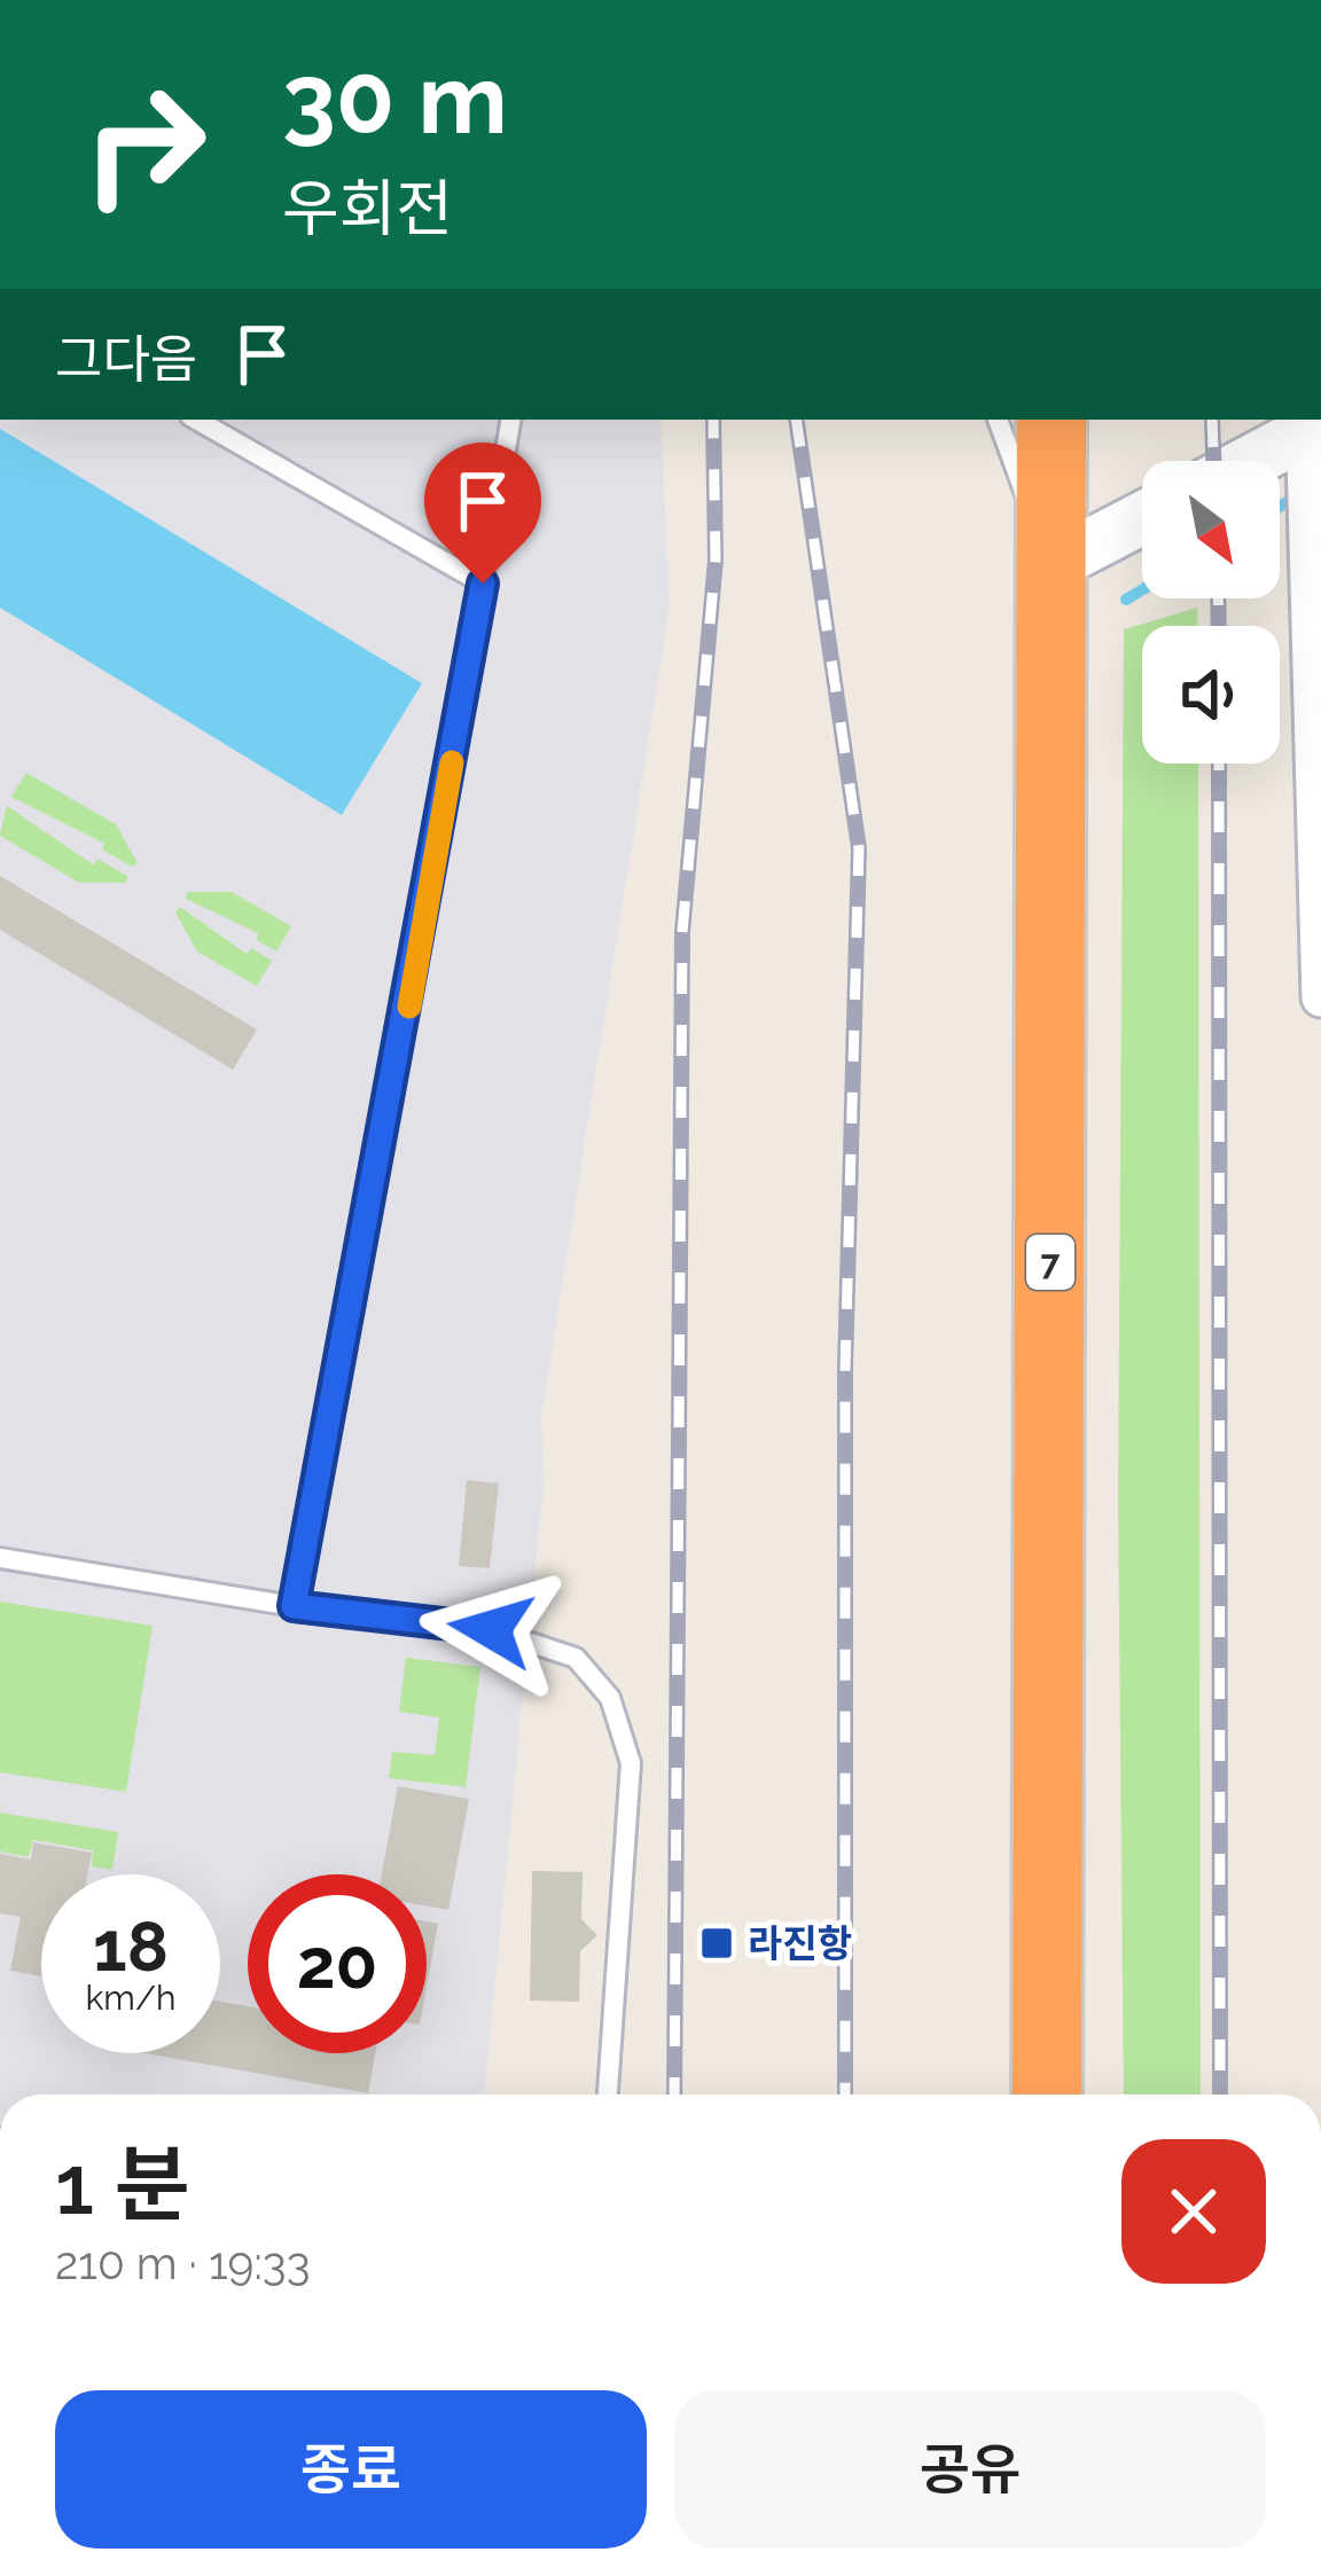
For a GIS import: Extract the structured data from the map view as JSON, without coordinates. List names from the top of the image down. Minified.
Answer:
{"streets":{"highway":["7"]},"places":{"transit":["라진항"]},"north":"bottom right","page":{"turn":["30 m","우회전"],"then":"그다음","speed":"18 km/h","limit":"20","heading":["1 분","210 m · 19:33"],"buttons":["종료","공유"]}}
